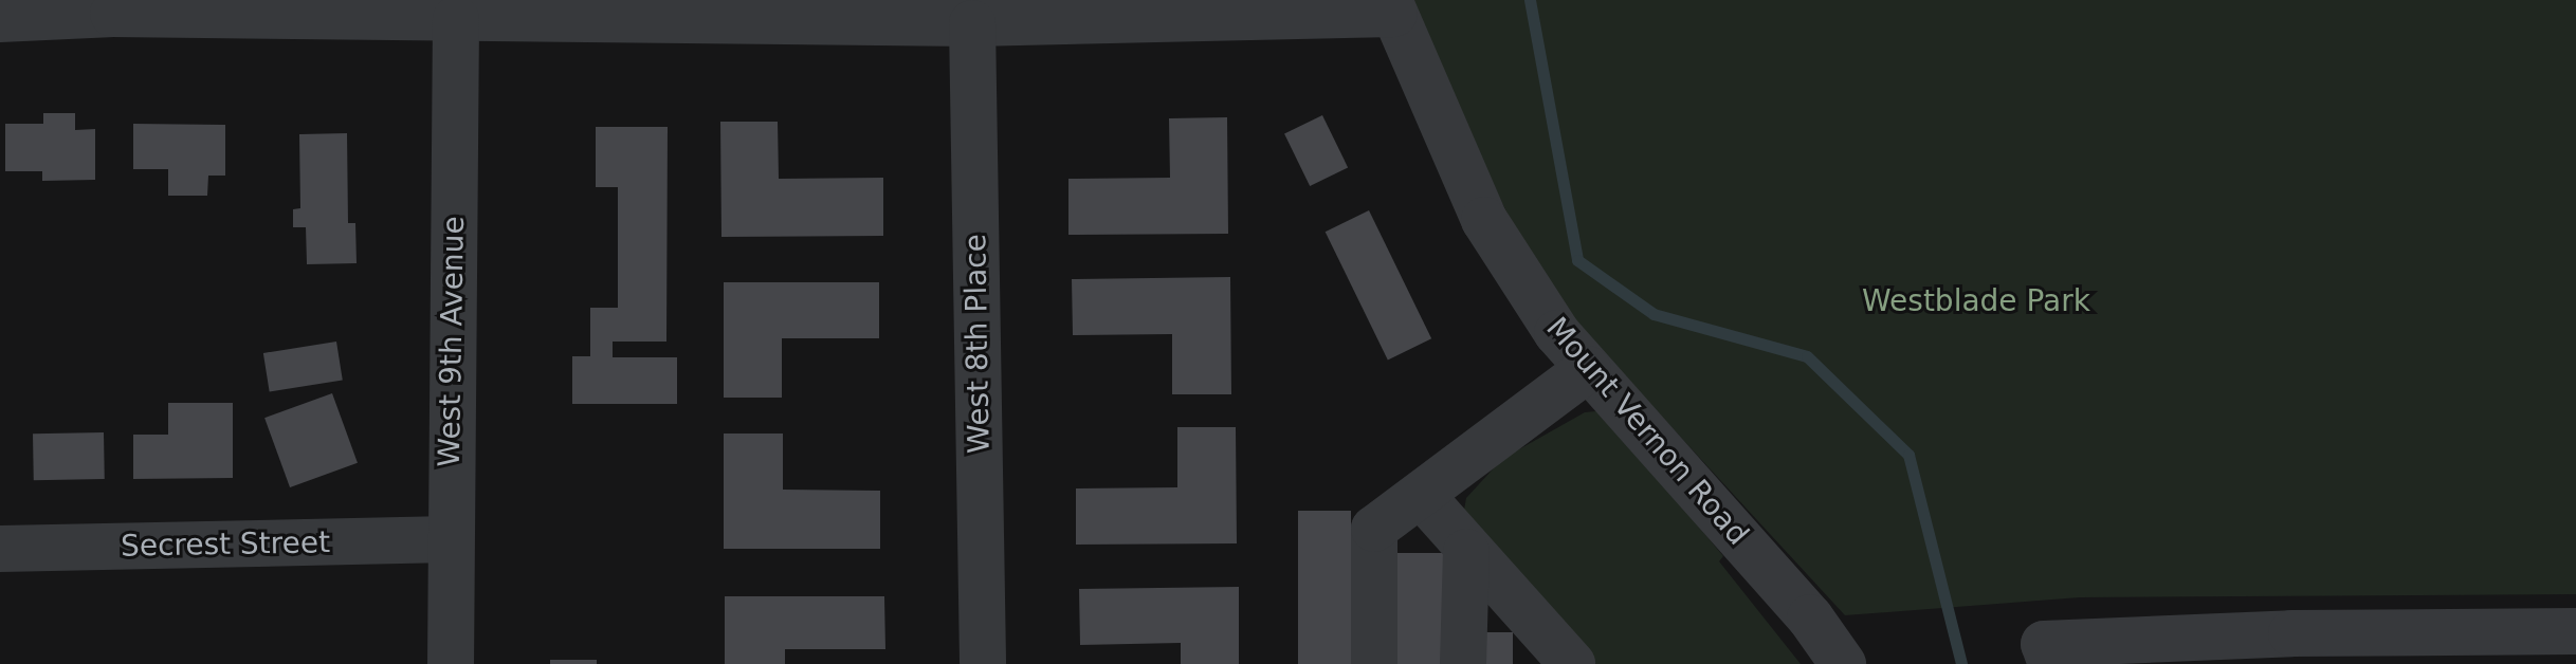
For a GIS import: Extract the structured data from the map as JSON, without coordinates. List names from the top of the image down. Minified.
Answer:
{"streets":{"street":["West 9th Avenue","West 8th Place","Mount Vernon Road","Secrest Street"]},"crossings":[["West 9th Avenue","Secrest Street"]],"parks":["Westblade Park"]}
